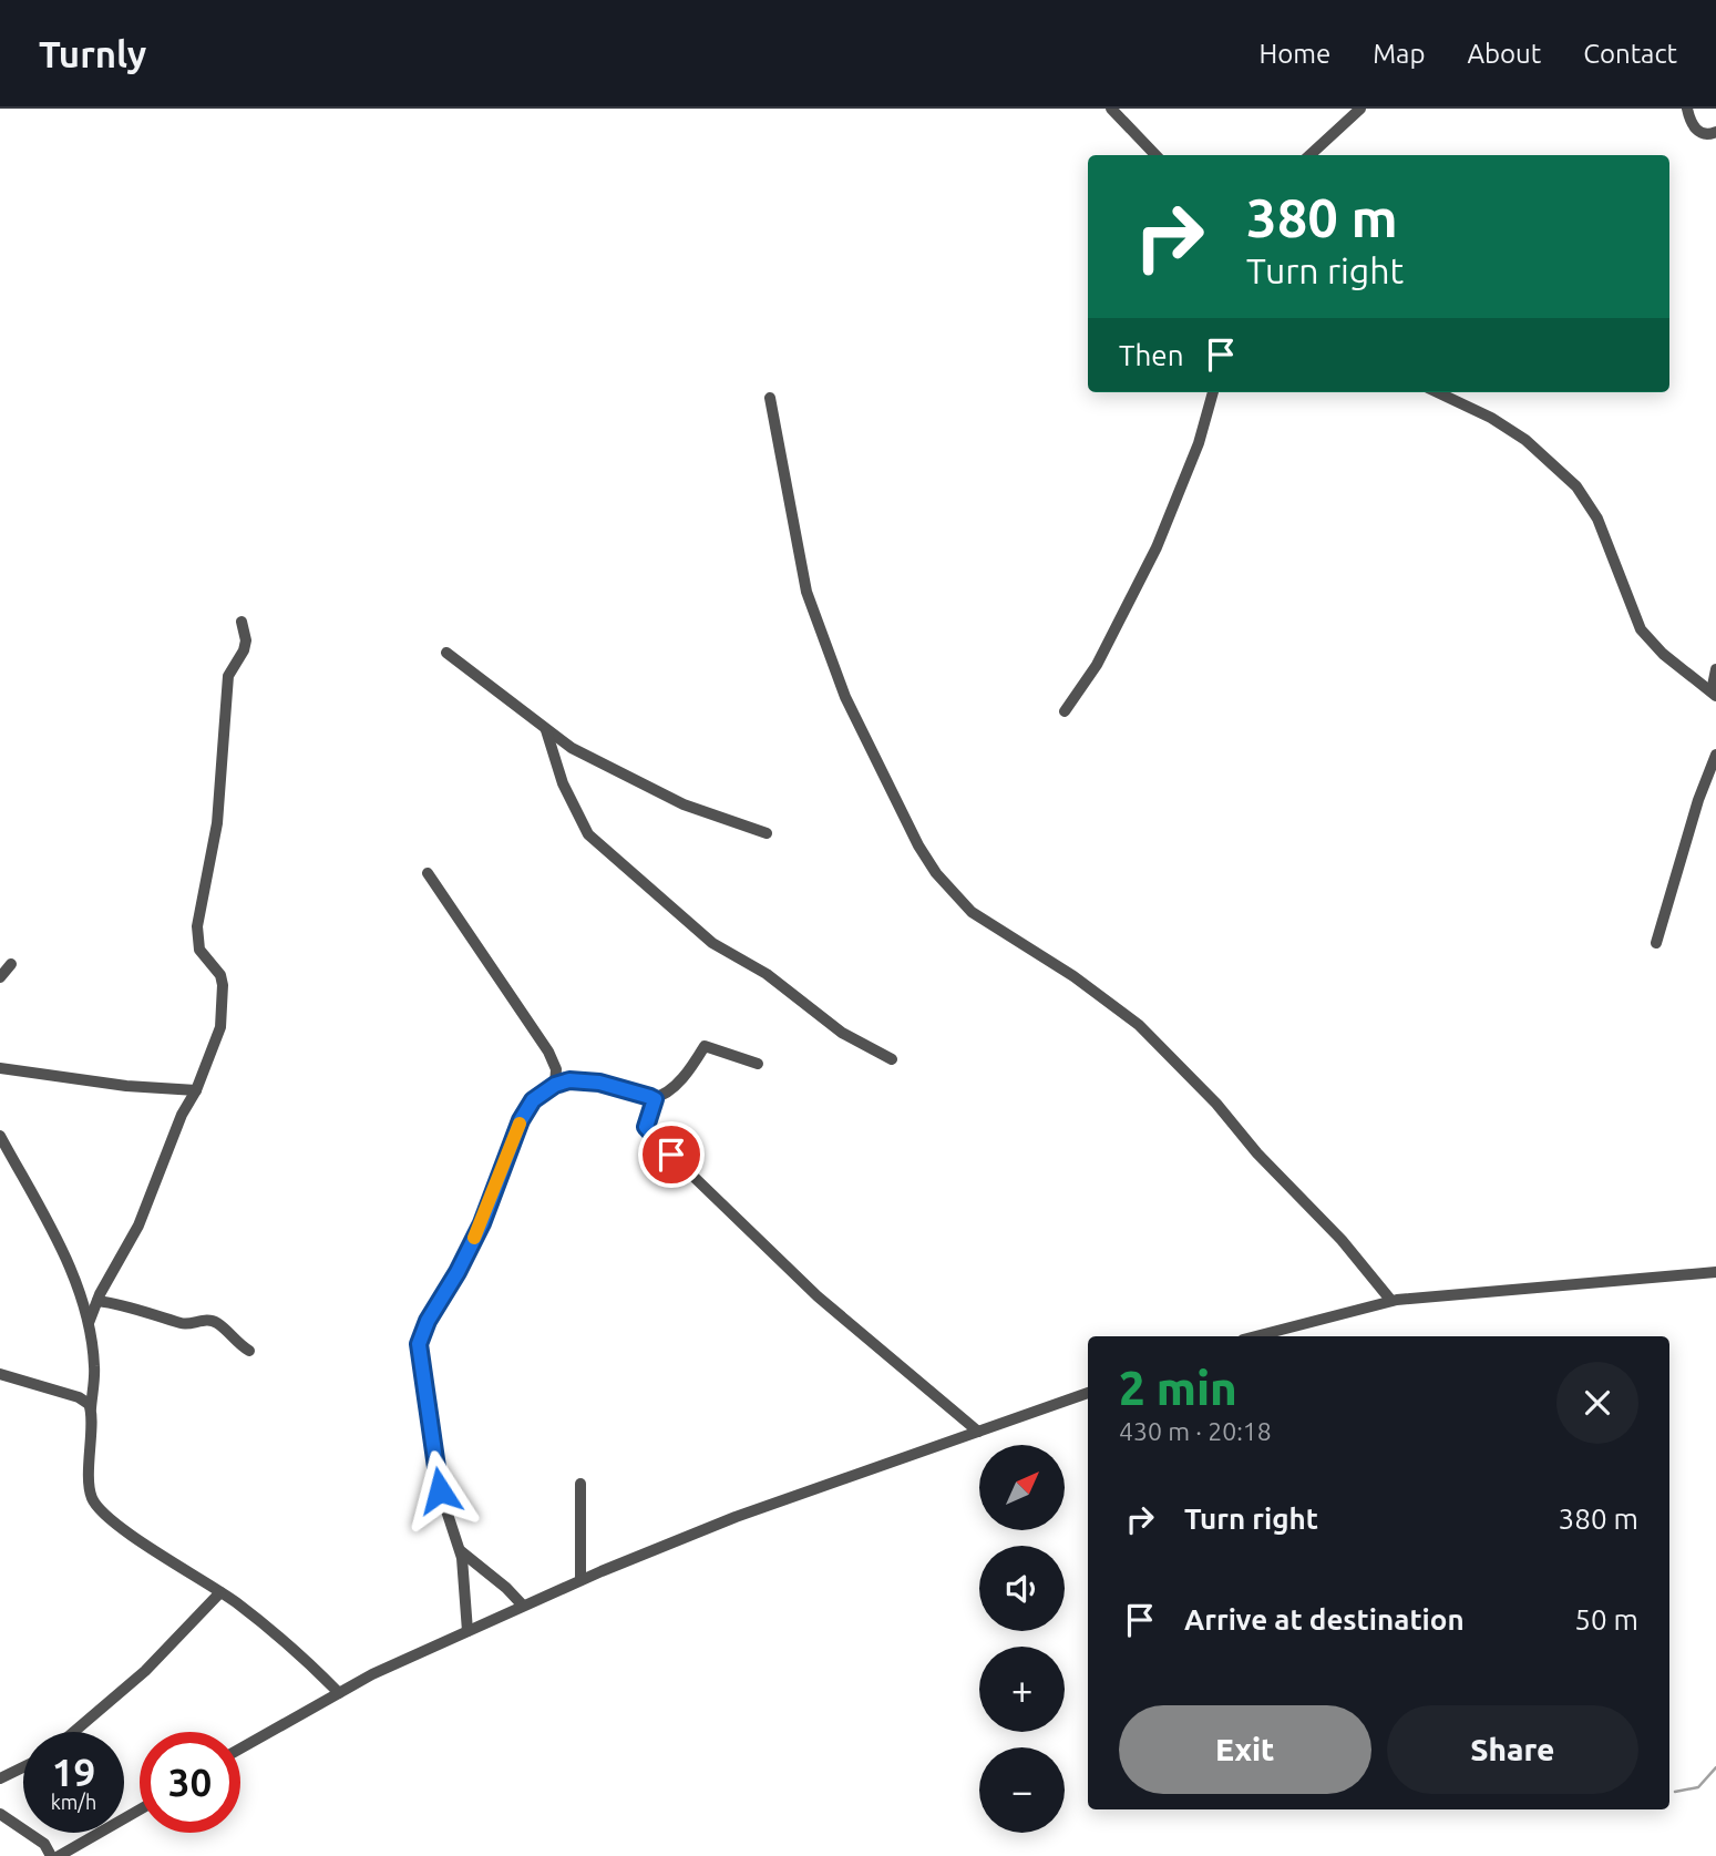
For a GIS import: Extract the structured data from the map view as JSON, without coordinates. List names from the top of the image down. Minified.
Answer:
{"north":"top right","page":{"header":"Turnly","nav":["Home","Map","About","Contact"],"turn":["380 m","Turn right"],"then":"Then","heading":["2 min","430 m · 20:18"],"map_buttons":["+","−"],"list":[{"name":"Turn right","value":"380 m"},{"name":"Arrive at destination","value":"50 m"}],"buttons":["Exit","Share"],"speed":"19 km/h","limit":"30"}}
